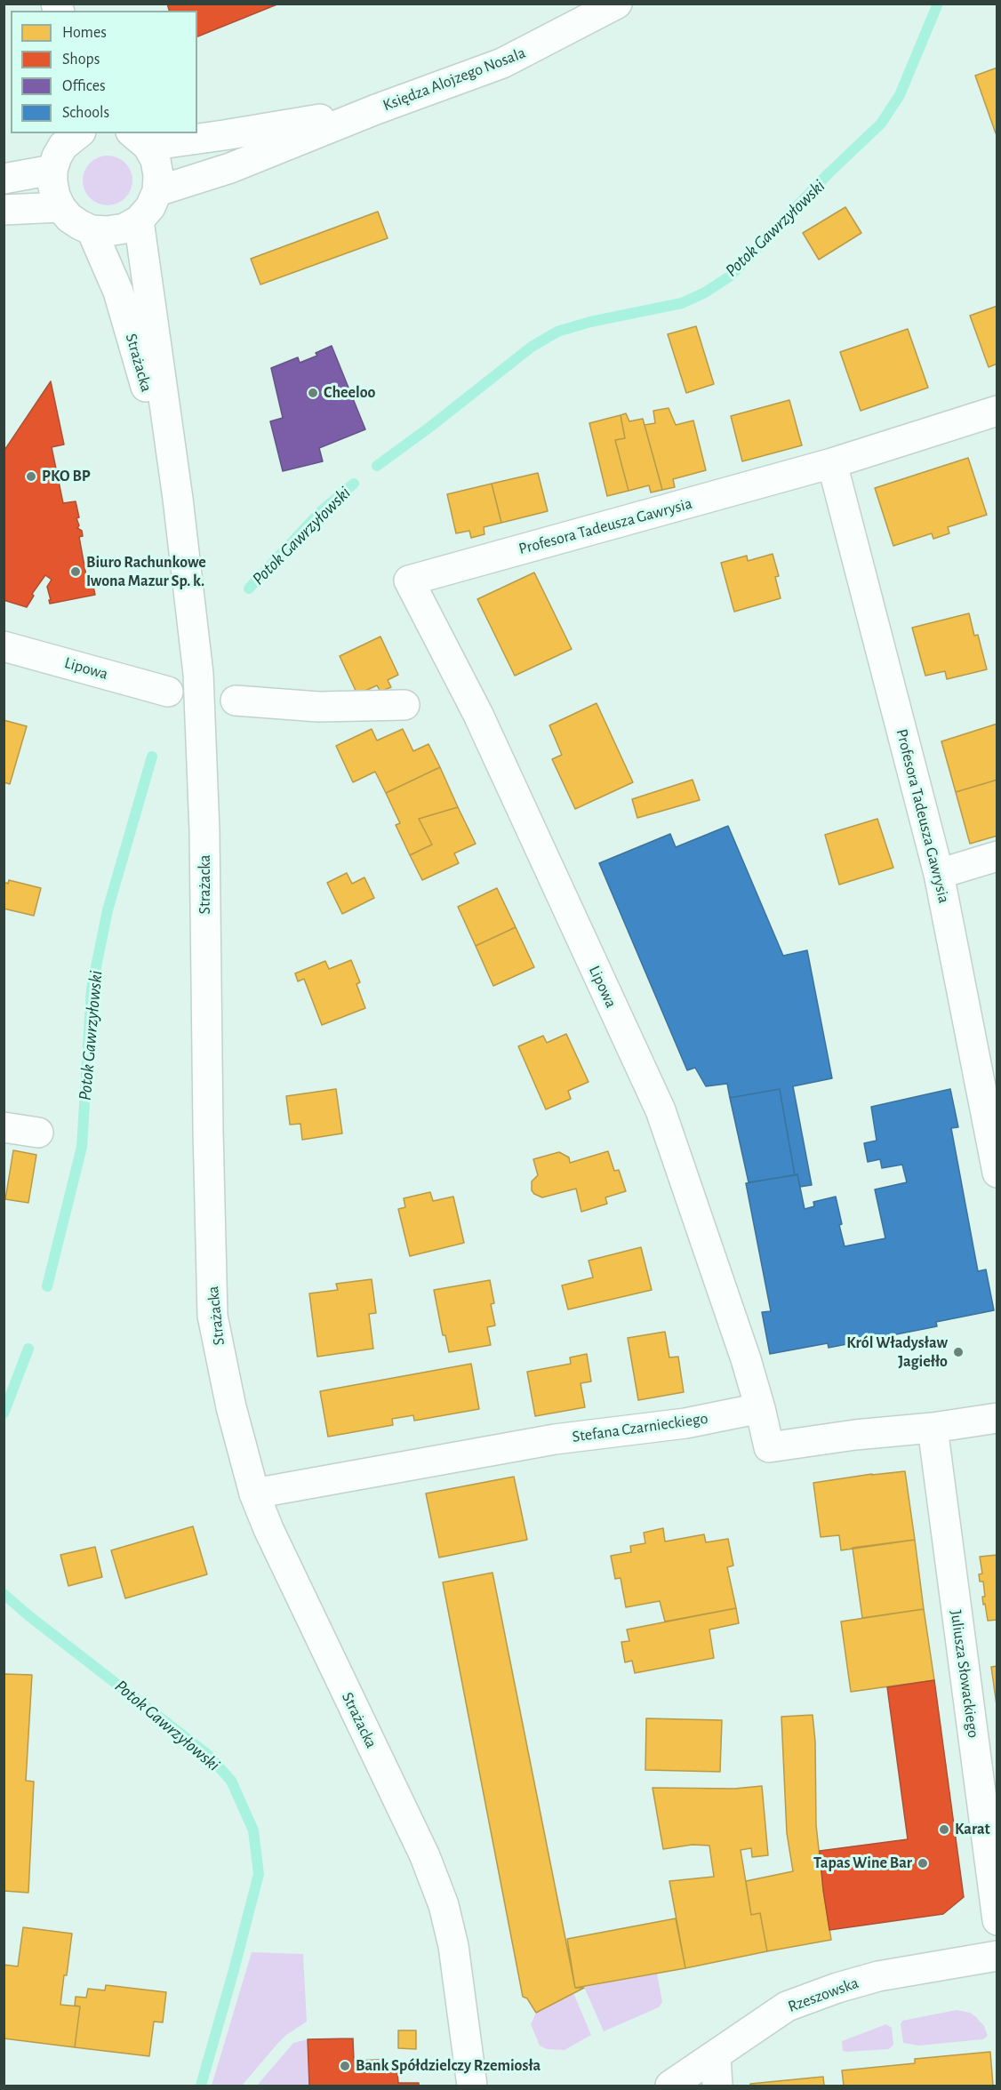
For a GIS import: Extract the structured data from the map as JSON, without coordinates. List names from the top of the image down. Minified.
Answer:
{"streets":{"street":["Księdza Alojzego Nosala","Strażacka","Profesora Tadeusza Gawrysia","Lipowa","Stefana Czarnieckiego","Juliusza Słowackiego","Rzeszowska"]},"crossings":[["Strażacka","Stefana Czarnieckiego"],["Profesora Tadeusza Gawrysia","Lipowa"],["Lipowa","Stefana Czarnieckiego"]],"water":["Potok Gawrzyłowski"],"places":["Cheeloo","PKO BP","Biuro Rachunkowe Iwona Mazur Sp. k.","Król Władysław Jagiełło","Karat","Tapas Wine Bar","Bank Spółdzielczy Rzemiosła"],"legend":["Homes","Shops","Offices","Schools"]}
